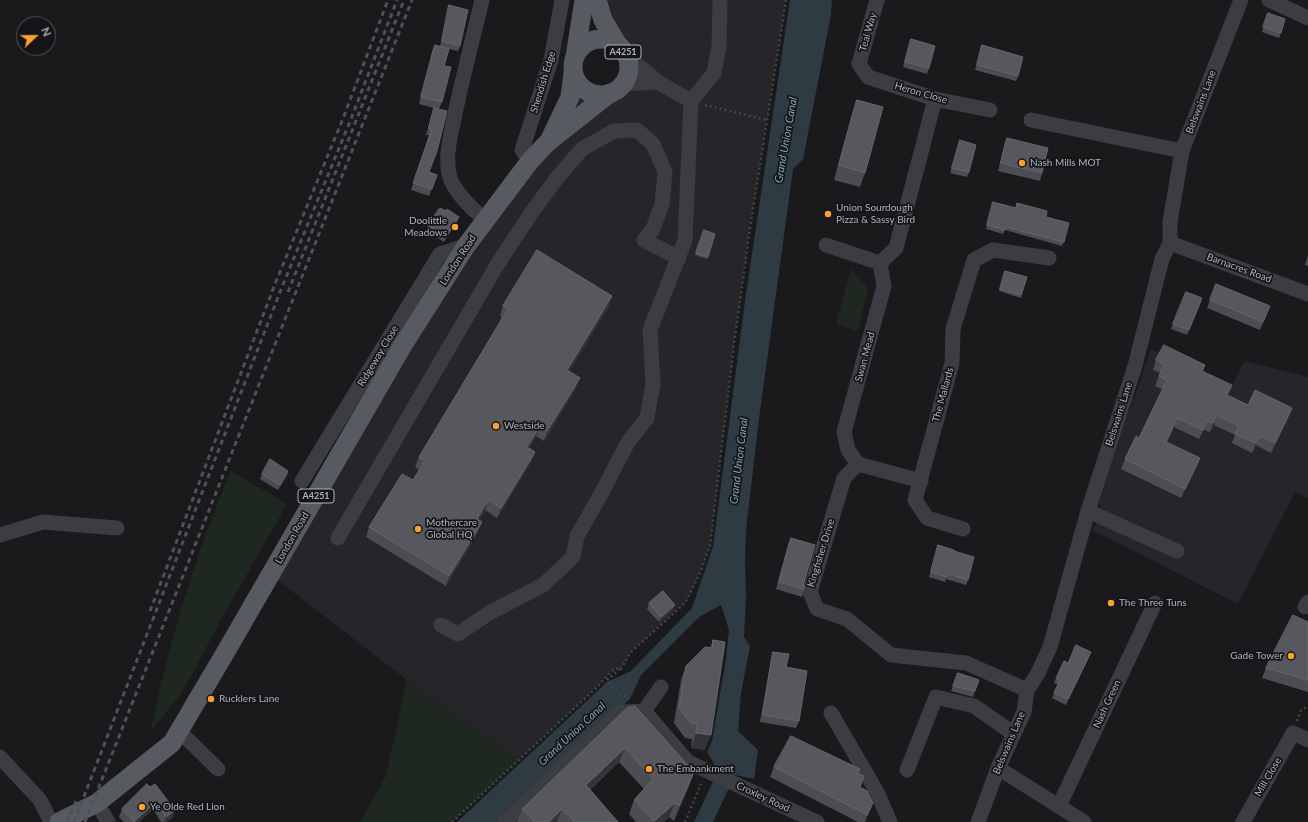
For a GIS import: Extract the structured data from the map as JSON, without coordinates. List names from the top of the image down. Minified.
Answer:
{"streets":{"main road":["A4251","London Road"],"street":["Teal Way","Shendish Edge","Heron Close","Belswains Lane","Barnacres Road","Ridgeway Close","Swan Mead","The Mallards","Kingfisher Drive","Nash Green","Mill Close","Croxley Road"]},"crossings":[["Teal Way","Heron Close"],["A4251","London Road"],["Shendish Edge","London Road"],["Belswains Lane","Barnacres Road"],["Belswains Lane","Kingfisher Drive"],["London Road","Ridgeway Close"],["Swan Mead","Kingfisher Drive"]],"water":["Grand Union Canal"],"places":["Nash Mills MOT","Union Sourdough Pizza & Sassy Bird","Doolittle Meadows","Westside","Mothercare Global HQ","The Three Tuns","Gade Tower","Rucklers Lane","The Embankment","Ye Olde Red Lion"],"north":"right"}
